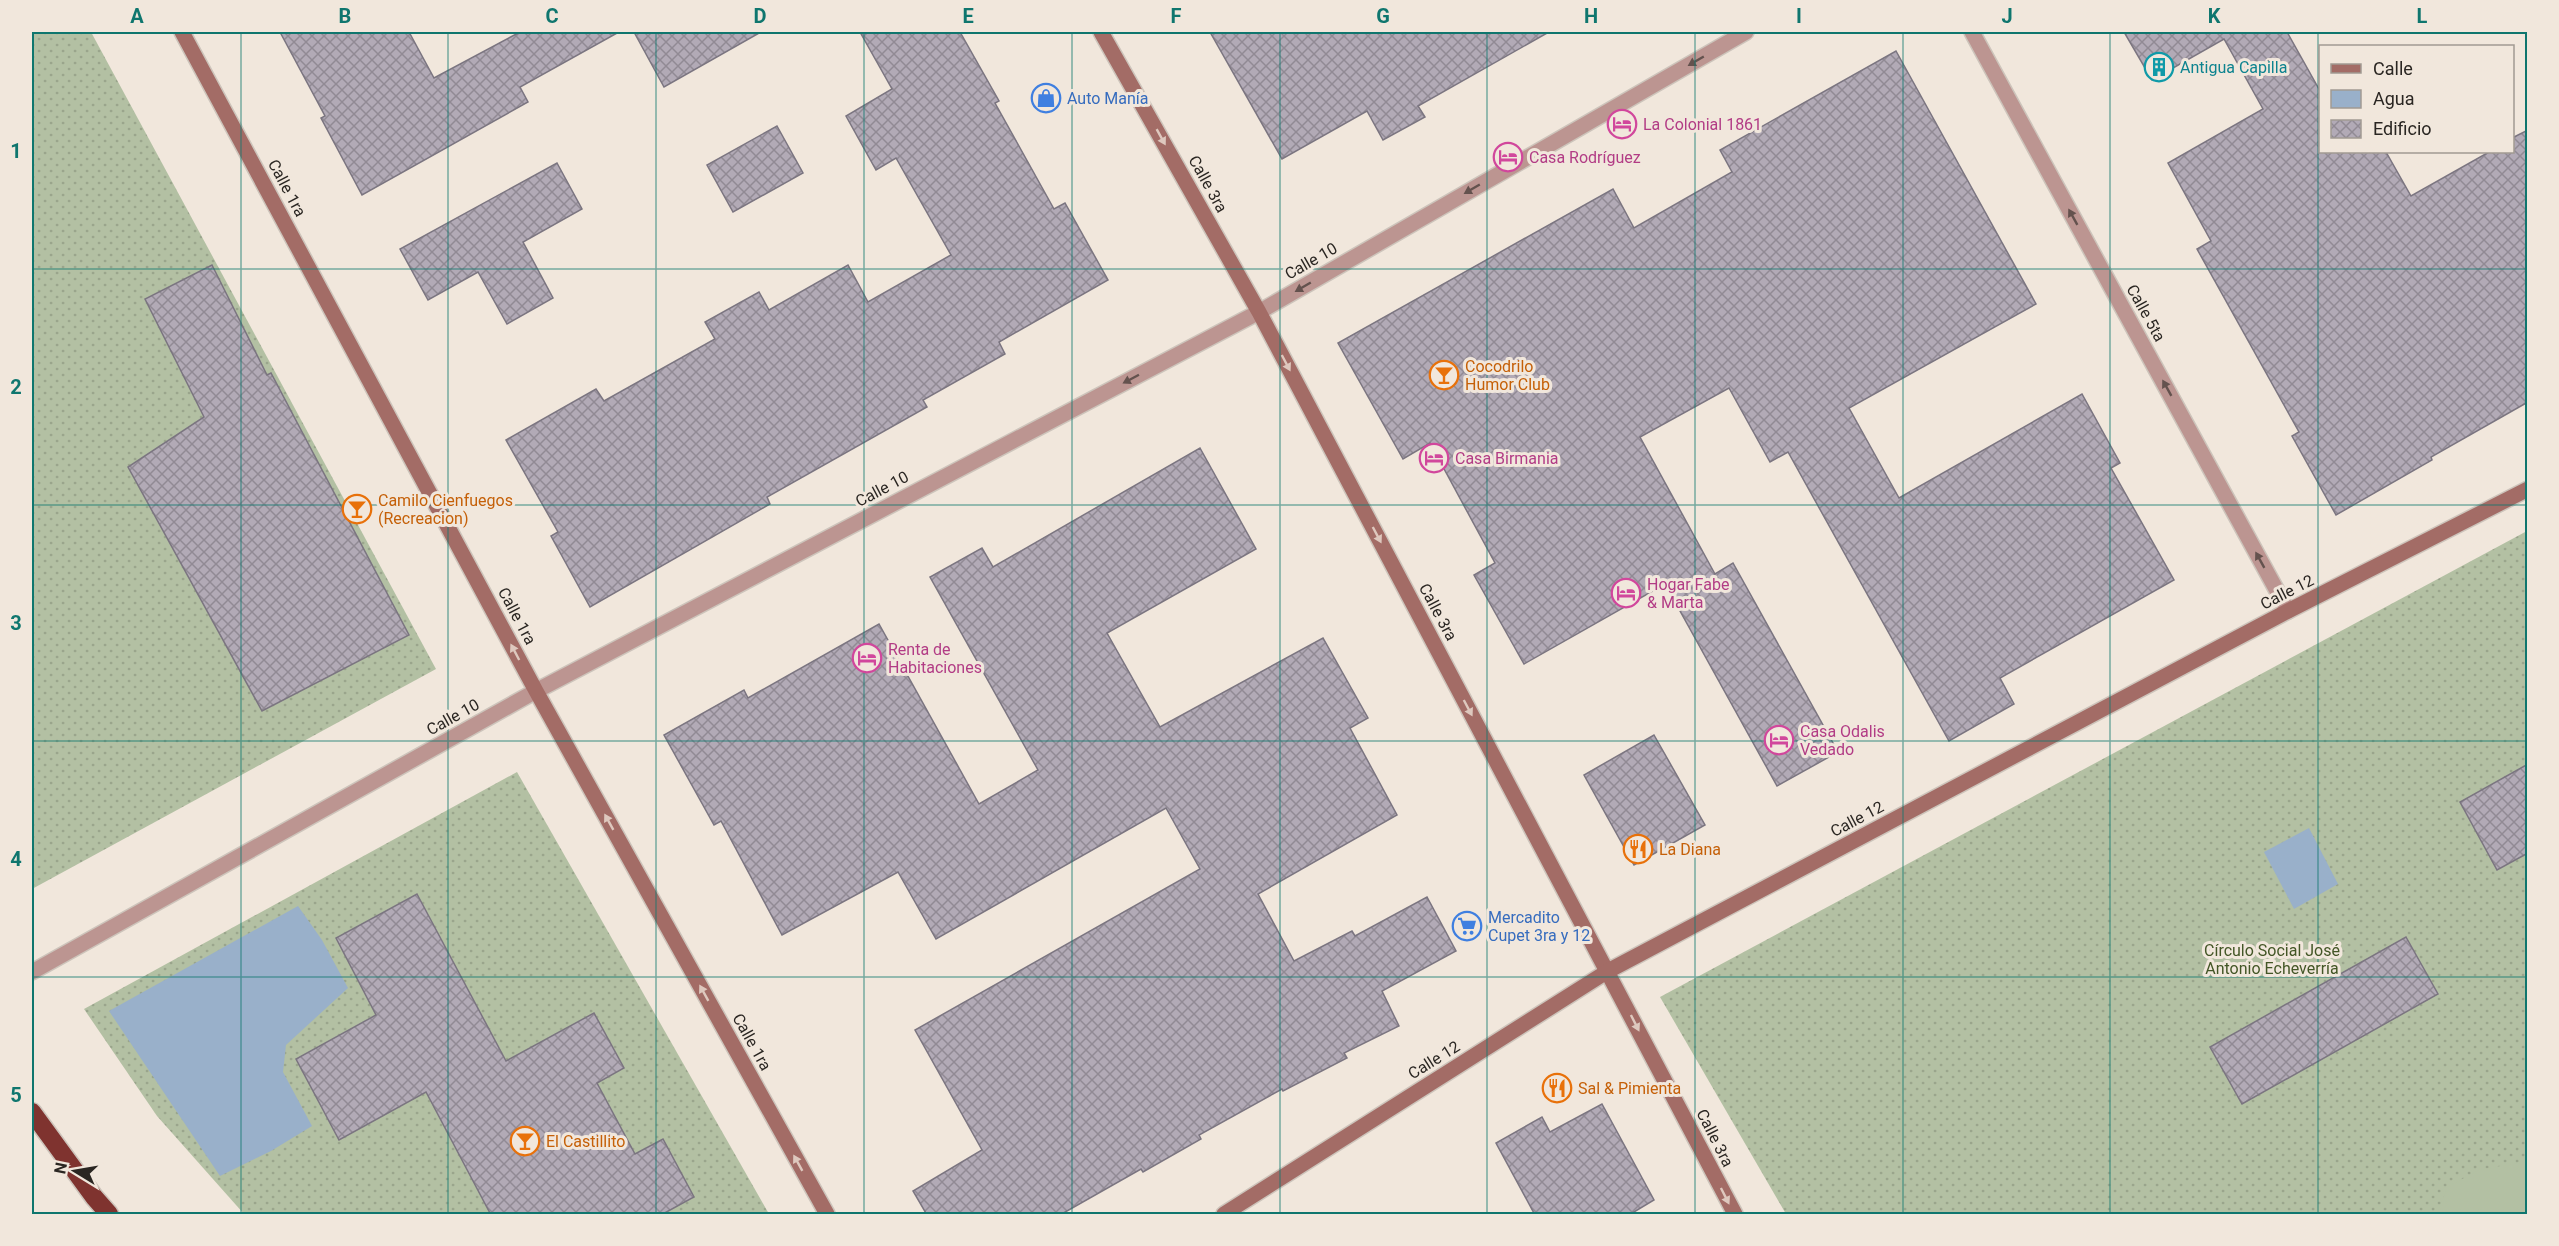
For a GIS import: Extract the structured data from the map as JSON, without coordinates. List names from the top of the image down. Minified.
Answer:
{"streets":{"main road":["Calle 3ra","Calle 1ra","Calle 12"],"street":["Calle 10","Calle 5ta"]},"crossings":[["Calle 3ra","Calle 10"],["Calle 3ra","Calle 12"],["Calle 1ra","Calle 10"],["Calle 5ta","Calle 12"]],"one_way":["Calle 3ra","Calle 1ra","Calle 10","Calle 5ta"],"parks":["Círculo Social José Antonio Echeverría"],"places":{"building":["Antigua Capilla"],"shop":["Auto Manía"],"hotel":["La Colonial 1861","Casa Rodríguez","Casa Birmania","Hogar Fabe & Marta","Renta de Habitaciones","Casa Odalis Vedado"],"bar":["Cocodrilo Humor Club","Camilo Cienfuegos (Recreacion)","El Castillito"],"restaurant":["La Diana","Sal & Pimienta"],"supermarket":["Mercadito Cupet 3ra y 12"]},"legend":["Calle","Agua","Edificio"],"north":"left","grid":{"columns":["A","B","C","D","E","F","G","H","I","J","K","L"],"rows":["1","2","3","4","5"]}}
